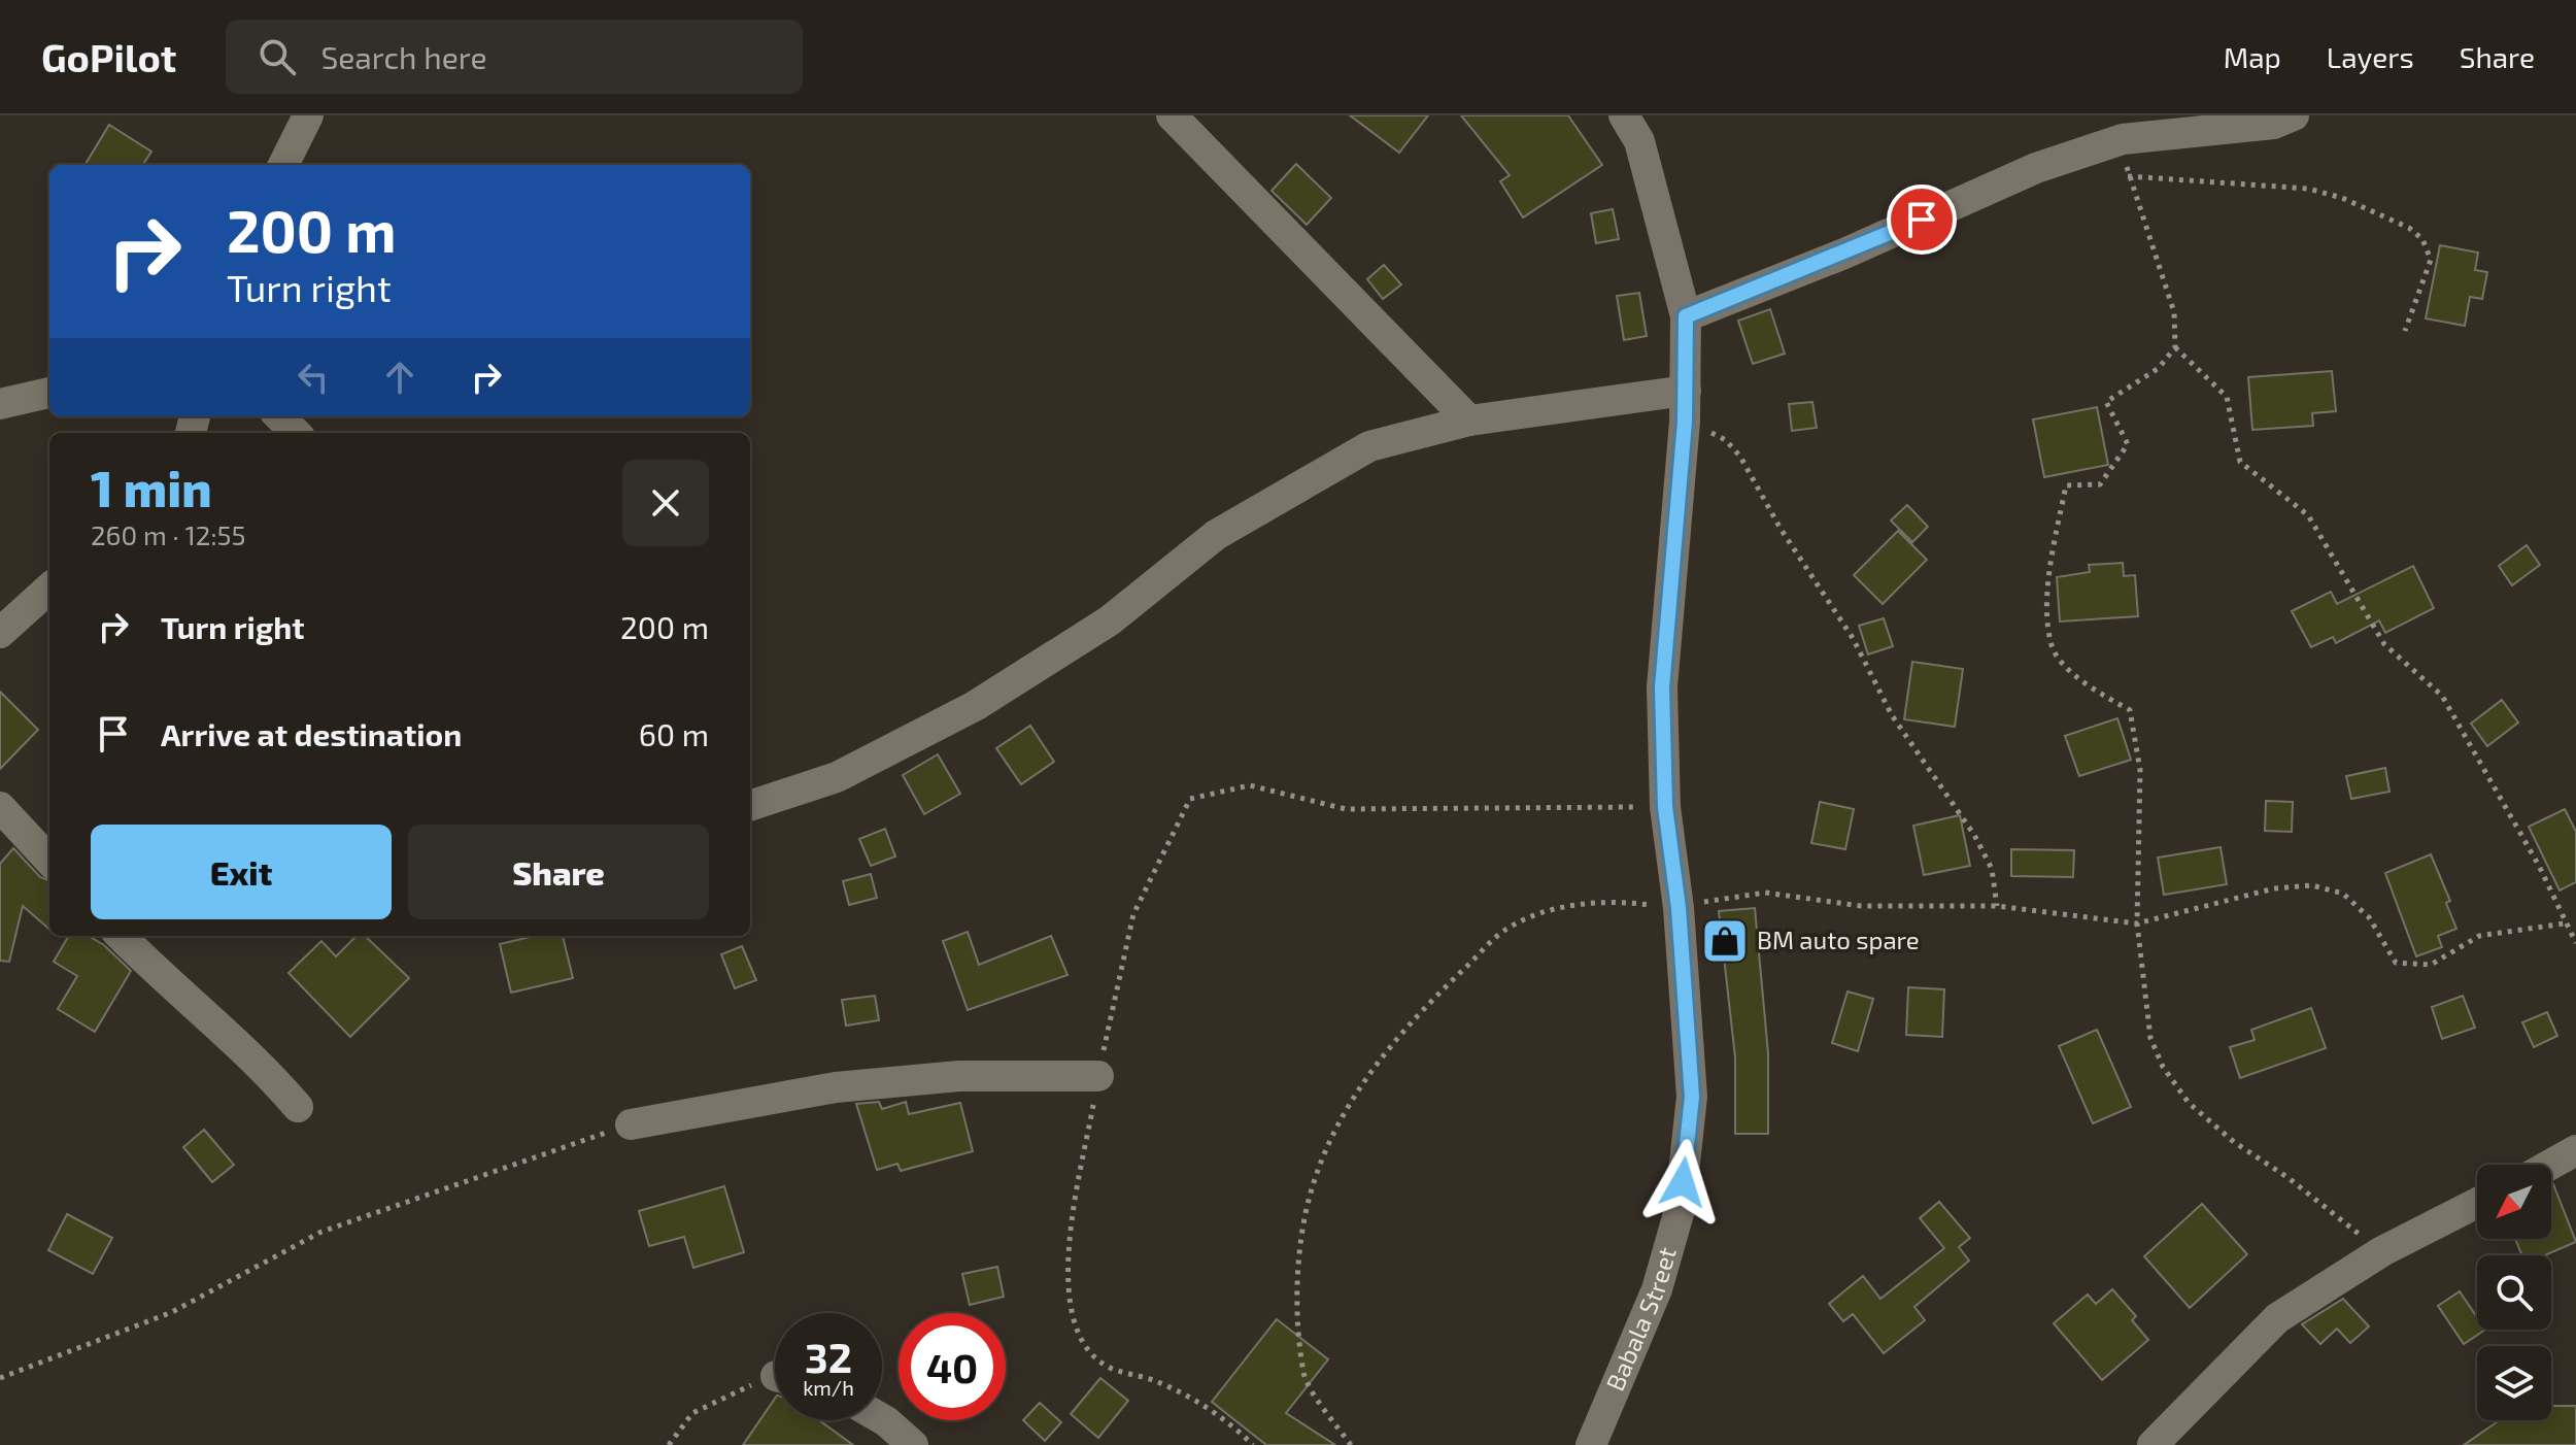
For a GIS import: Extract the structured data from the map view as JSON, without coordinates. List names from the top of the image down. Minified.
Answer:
{"streets":{"street":["Babala Street"]},"places":{"shop":["BM auto spare"]},"north":"bottom left","page":{"header":"GoPilot","search":"Search here","nav":["Map","Layers","Share"],"turn":["200 m","Turn right"],"heading":["1 min","260 m · 12:55"],"list":[{"name":"Turn right","value":"200 m"},{"name":"Arrive at destination","value":"60 m"}],"buttons":["Exit","Share"],"speed":"32 km/h","limit":"40"}}
